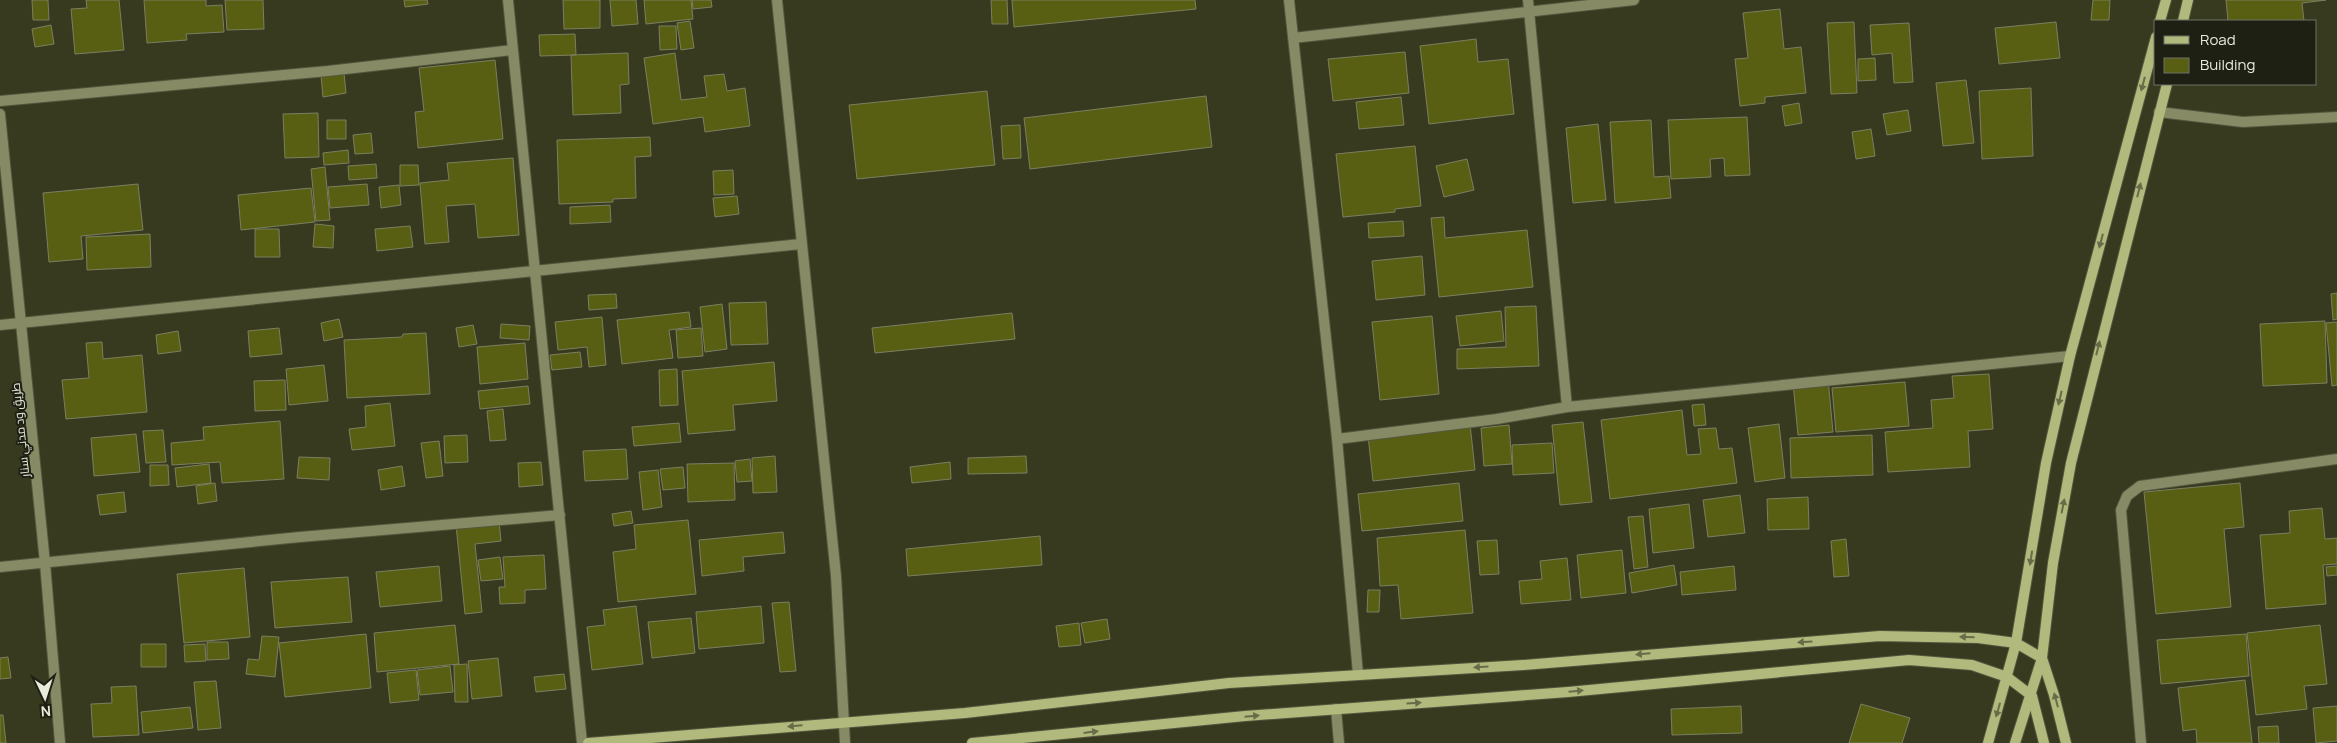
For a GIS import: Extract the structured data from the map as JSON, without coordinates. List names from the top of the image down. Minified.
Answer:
{"streets":{"street":["طريق ود مدني سنار"]},"legend":["Road","Building"],"north":"bottom"}
